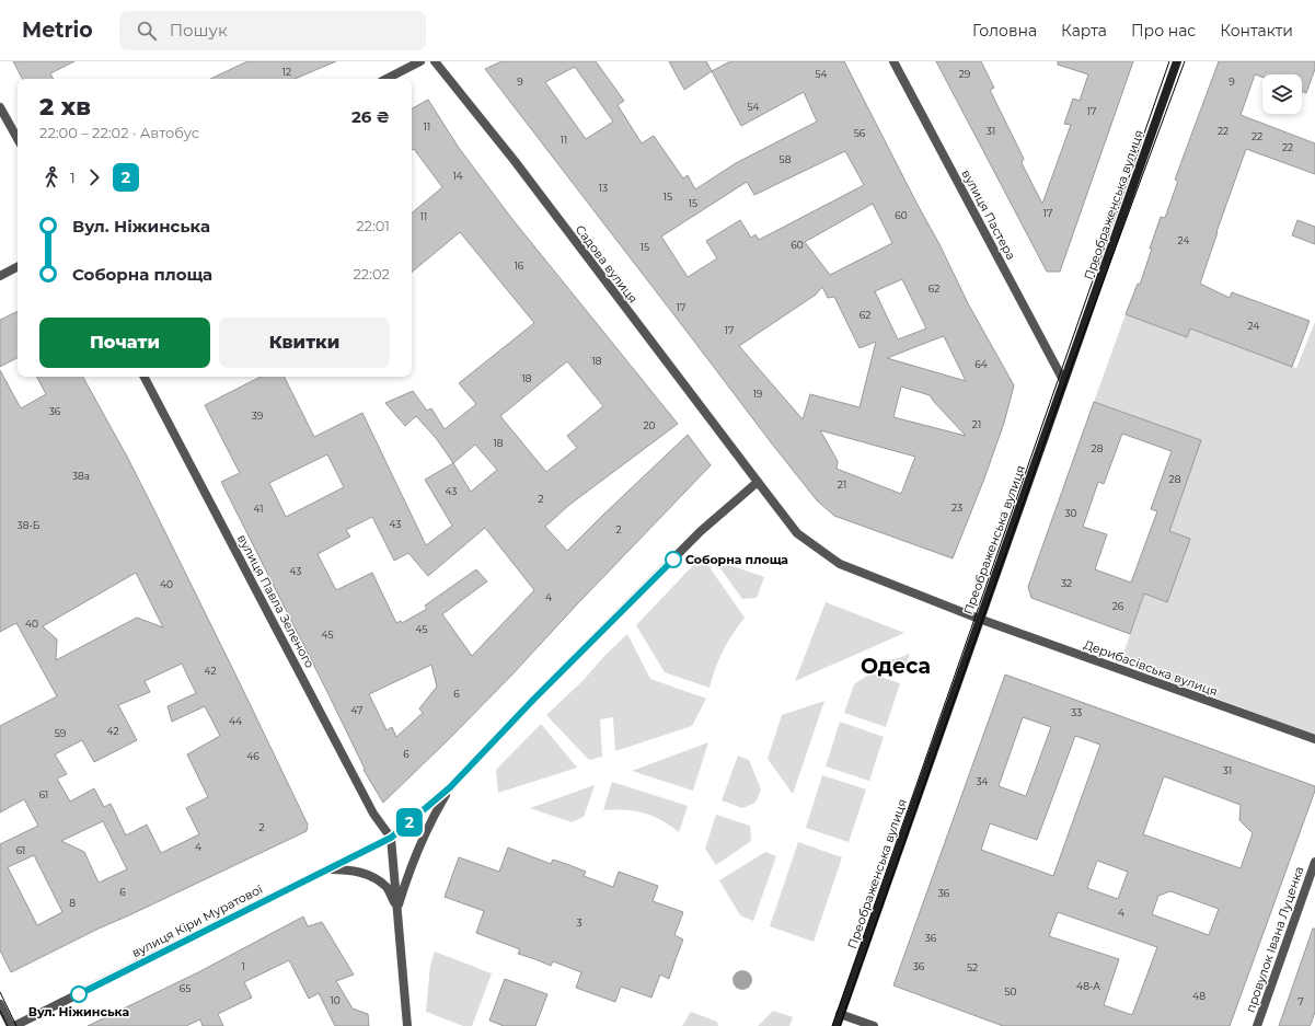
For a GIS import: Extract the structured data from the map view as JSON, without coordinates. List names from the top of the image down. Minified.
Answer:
{"streets":{"main road":["Преображенська вулиця"],"street":["вулиця Пастера","Садова вулиця","вулиця Павла Зеленого","Дерибасівська вулиця","вулиця Кіри Муратової","провулок Івана Луценка"]},"crossings":[["Преображенська вулиця","вулиця Пастера"],["Преображенська вулиця","Дерибасівська вулиця"],["вулиця Павла Зеленого","вулиця Кіри Муратової"]],"districts":["Одеса"],"places":["Соборна площа","Вул. Ніжинська"],"lines":["bus line 2"],"house_numbers":["12","54","29","9","9","54","17","11","31","22","56","22","11","22","58","14","13","15","15","17","60","11","24","60","15","16","62","17","62","24","17","18","64","18","19","36","39","21","20","18","28","38а","28","21","43","2","23","41","30","43","38-Б","2","43","32","40","4","26","40","45","45","42","6","47","33","44","42","59","6","46","31","34","61","2","4","61","6","36","8","4","3","36","1","36","52","48-А","65","50","48","10","7"],"page":{"header":"Metrio","search":"Пошук","nav":["Головна","Карта","Про нас","Контакти"],"on_map":"2","heading":["2 хв","22:00 – 22:02 · Автобус","26 ₴"],"legs":["1","2"],"list":[{"name":"Вул. Ніжинська","value":"22:01"},{"name":"Соборна площа","value":"22:02"}],"buttons":["Почати","Квитки"]}}
